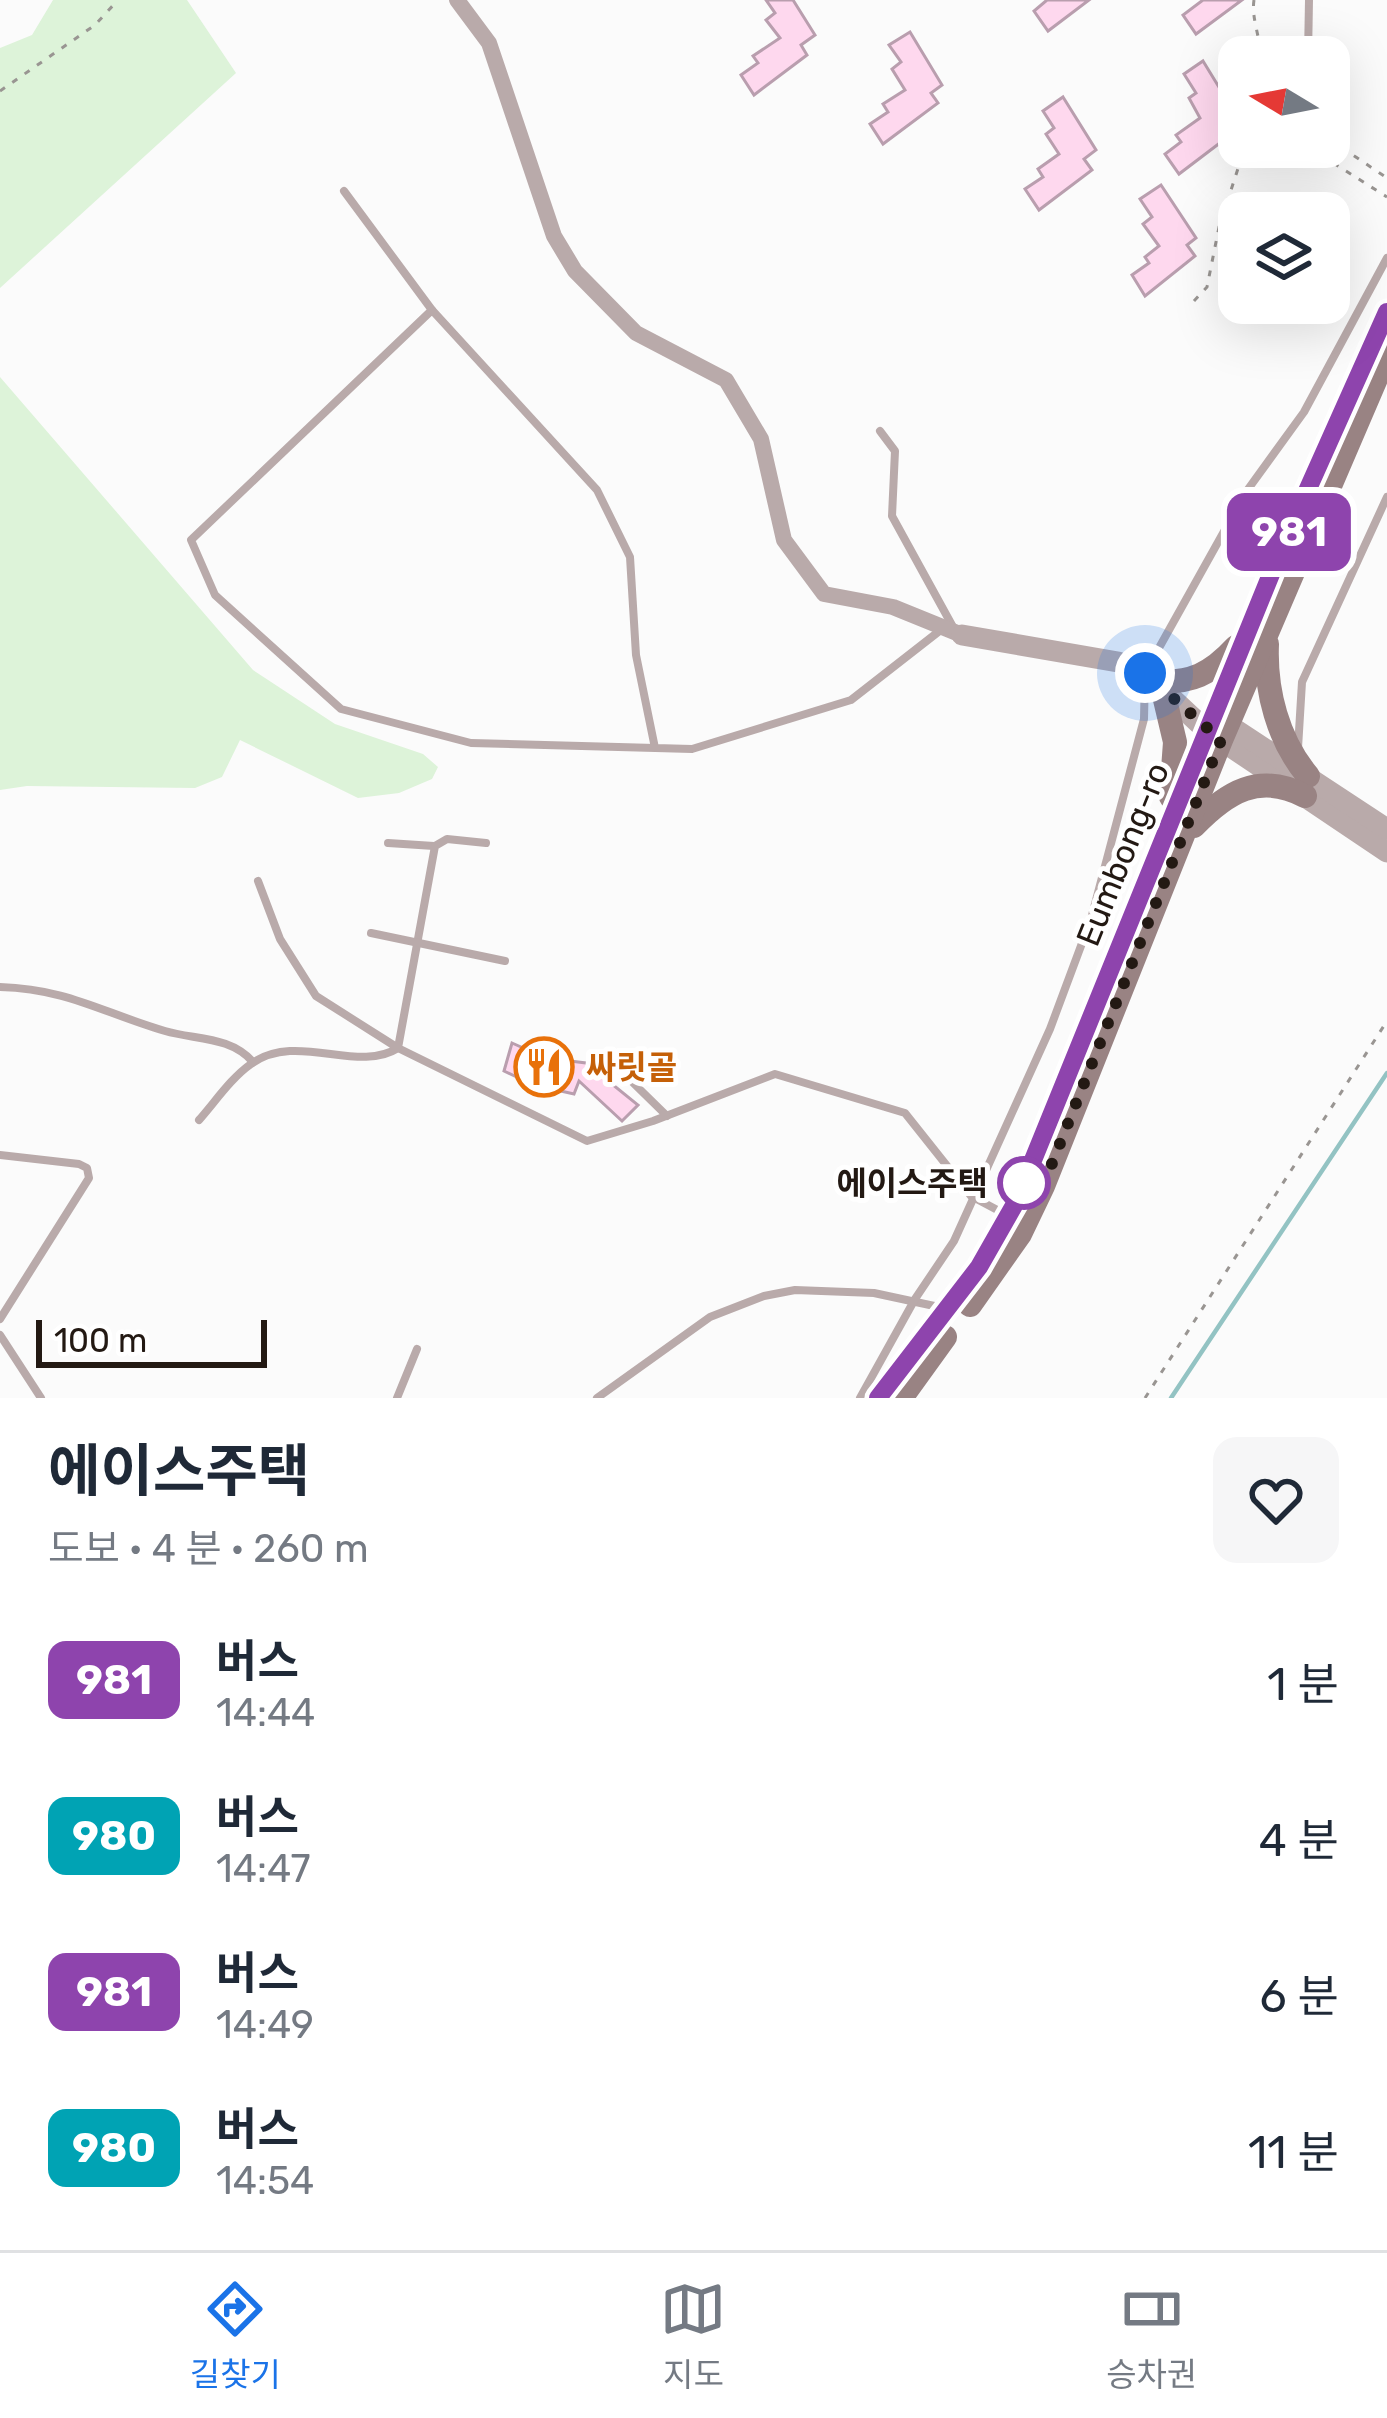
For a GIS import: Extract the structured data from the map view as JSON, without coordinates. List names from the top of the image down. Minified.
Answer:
{"streets":{"main road":["Eumbong-ro"]},"places":{"restaurant":["싸릿골"],"other":["에이스주택"]},"lines":["bus line 981"],"scale_bar":"100 m","north":"left","page":{"on_map":"981","scale":"100 m","heading":["에이스주택","도보 · 4 분 · 260 m"],"list":[{"mark":"981","name":"버스","note":"14:44","value":"1 분"},{"mark":"980","name":"버스","note":"14:47","value":"4 분"},{"mark":"981","name":"버스","note":"14:49","value":"6 분"},{"mark":"980","name":"버스","note":"14:54","value":"11 분"}],"tabs":["길찾기","지도","승차권"]}}
